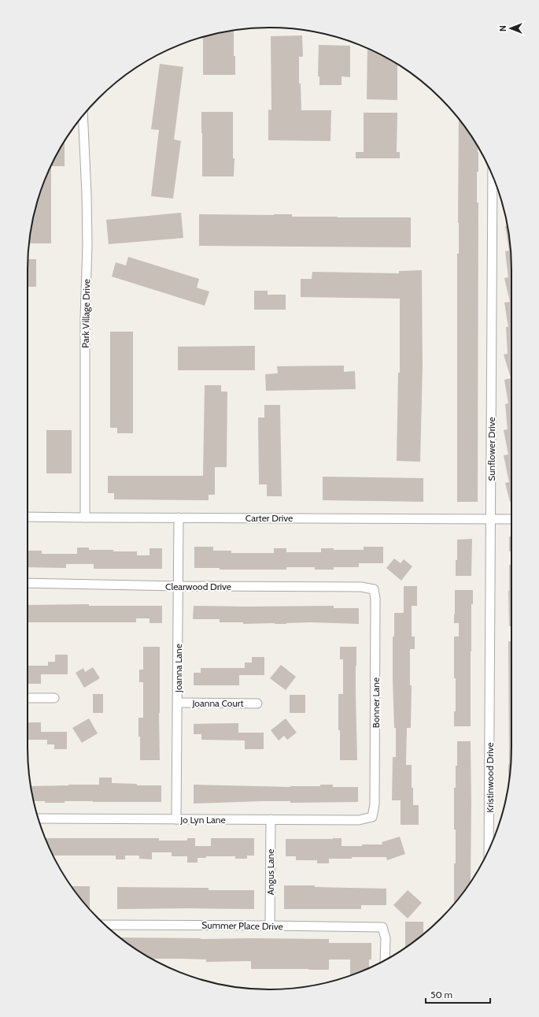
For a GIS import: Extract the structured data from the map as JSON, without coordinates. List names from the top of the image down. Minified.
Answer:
{"streets":{"street":["Park Village Drive","Sunflower Drive","Carter Drive","Clearwood Drive","Joanna Lane","Joanna Court","Bonner Lane","Kristinwood Drive","Jo Lyn Lane","Angus Lane","Summer Place Drive"]},"crossings":[["Park Village Drive","Carter Drive"],["Sunflower Drive","Carter Drive"],["Sunflower Drive","Kristinwood Drive"],["Carter Drive","Joanna Lane"],["Clearwood Drive","Joanna Lane"],["Clearwood Drive","Bonner Lane"],["Joanna Lane","Joanna Court"],["Joanna Lane","Jo Lyn Lane"],["Bonner Lane","Jo Lyn Lane"],["Jo Lyn Lane","Angus Lane"],["Angus Lane","Summer Place Drive"]],"scale_bar":"50 m","north":"left"}
